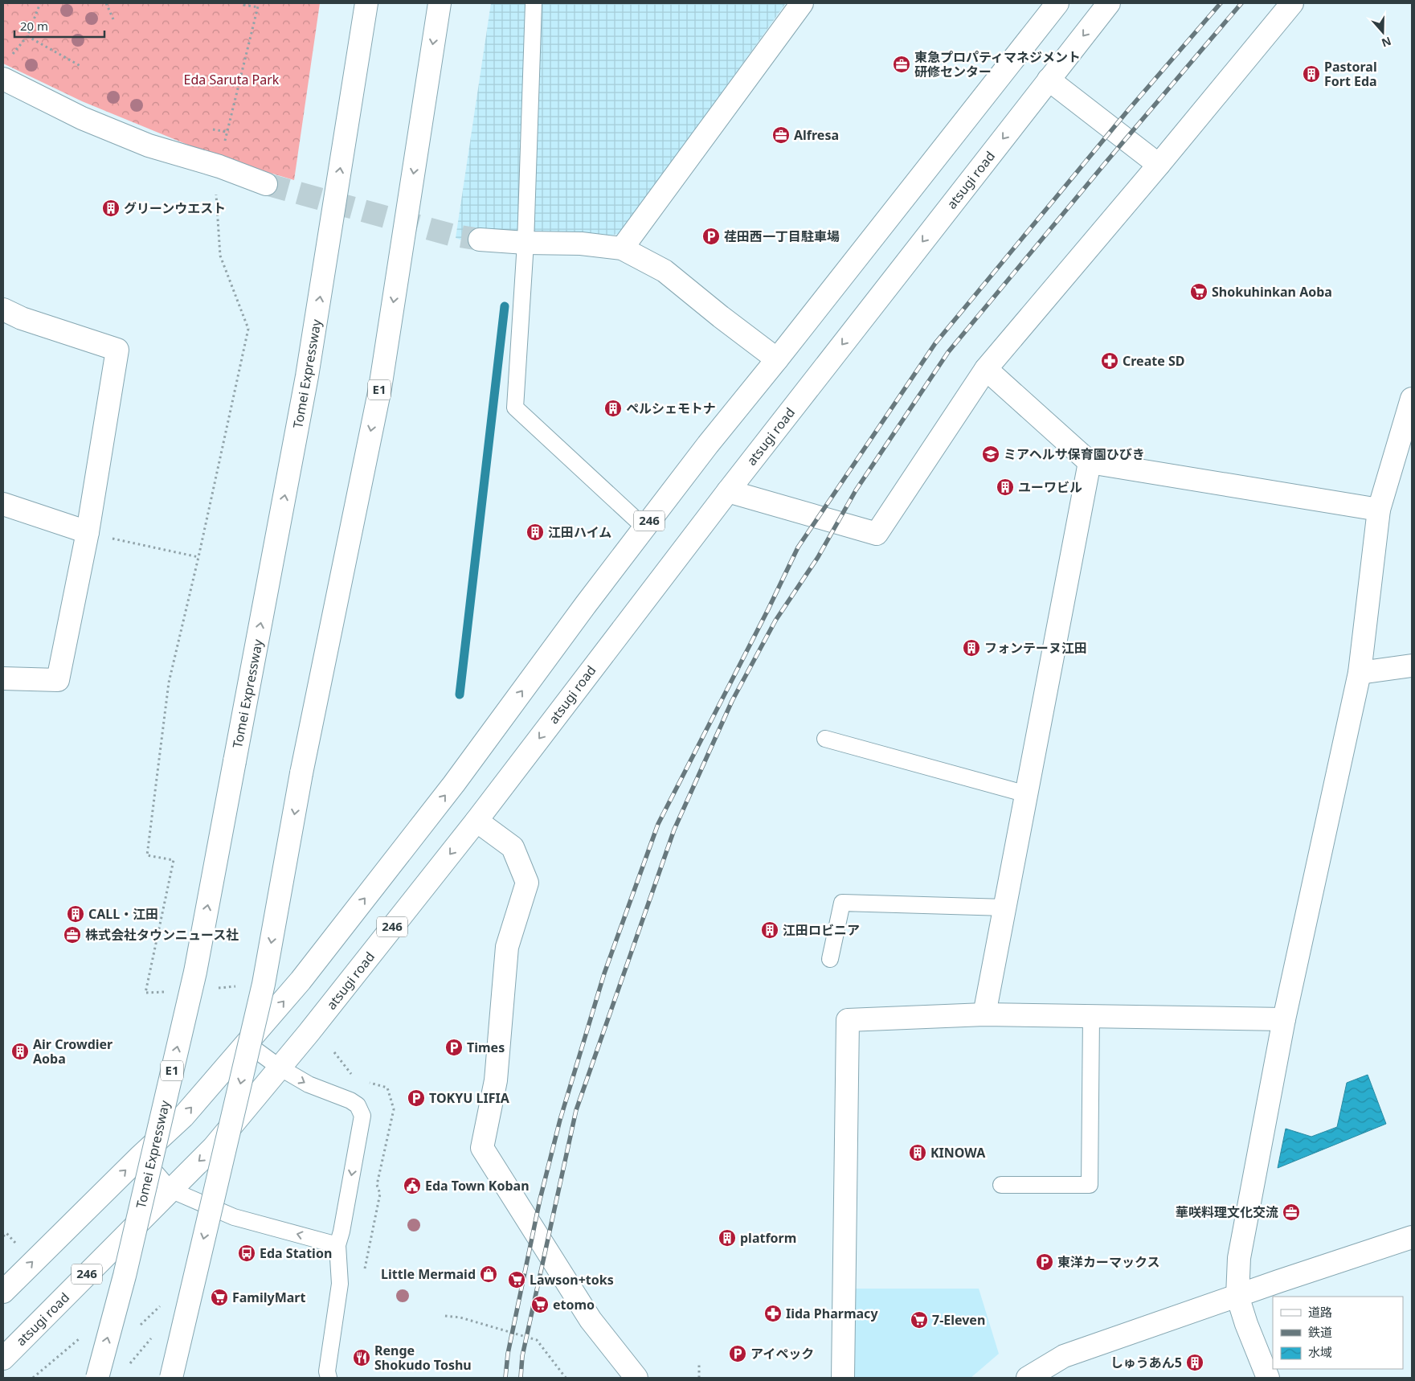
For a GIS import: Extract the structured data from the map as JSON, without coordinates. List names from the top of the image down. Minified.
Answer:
{"streets":{"main road":["atsugi road","Tomei Expressway","E1","246"]},"parks":["Eda Saruta Park"],"places":{"office":["東急プロパティマネジメント 研修センター","Alfresa","株式会社タウンニュース社","華咲料理文化交流"],"building":["Pastoral Fort Eda","グリーンウエスト","ペルシェモトナ","ユーワビル","江田ハイム","フォンテーヌ江田","CALL・江田","江田ロビニア","Air Crowdier Aoba","KINOWA","platform","しゅうあん5"],"parking":["荏田西一丁目駐車場","Times","TOKYU LIFIA","東洋カーマックス","アイペック"],"supermarket":["Shokuhinkan Aoba","Lawson+toks","FamilyMart","etomo","7-Eleven"],"pharmacy":["Create SD","Iida Pharmacy"],"school or university":["ミアヘルサ保育園ひびき"],"public building":["Eda Town Koban"],"bus stop":["Eda Station"],"shop":["Little Mermaid"],"restaurant":["Renge Shokudo Toshu"]},"legend":["道路","鉄道","水域"],"scale_bar":"20 m","north":"bottom"}
